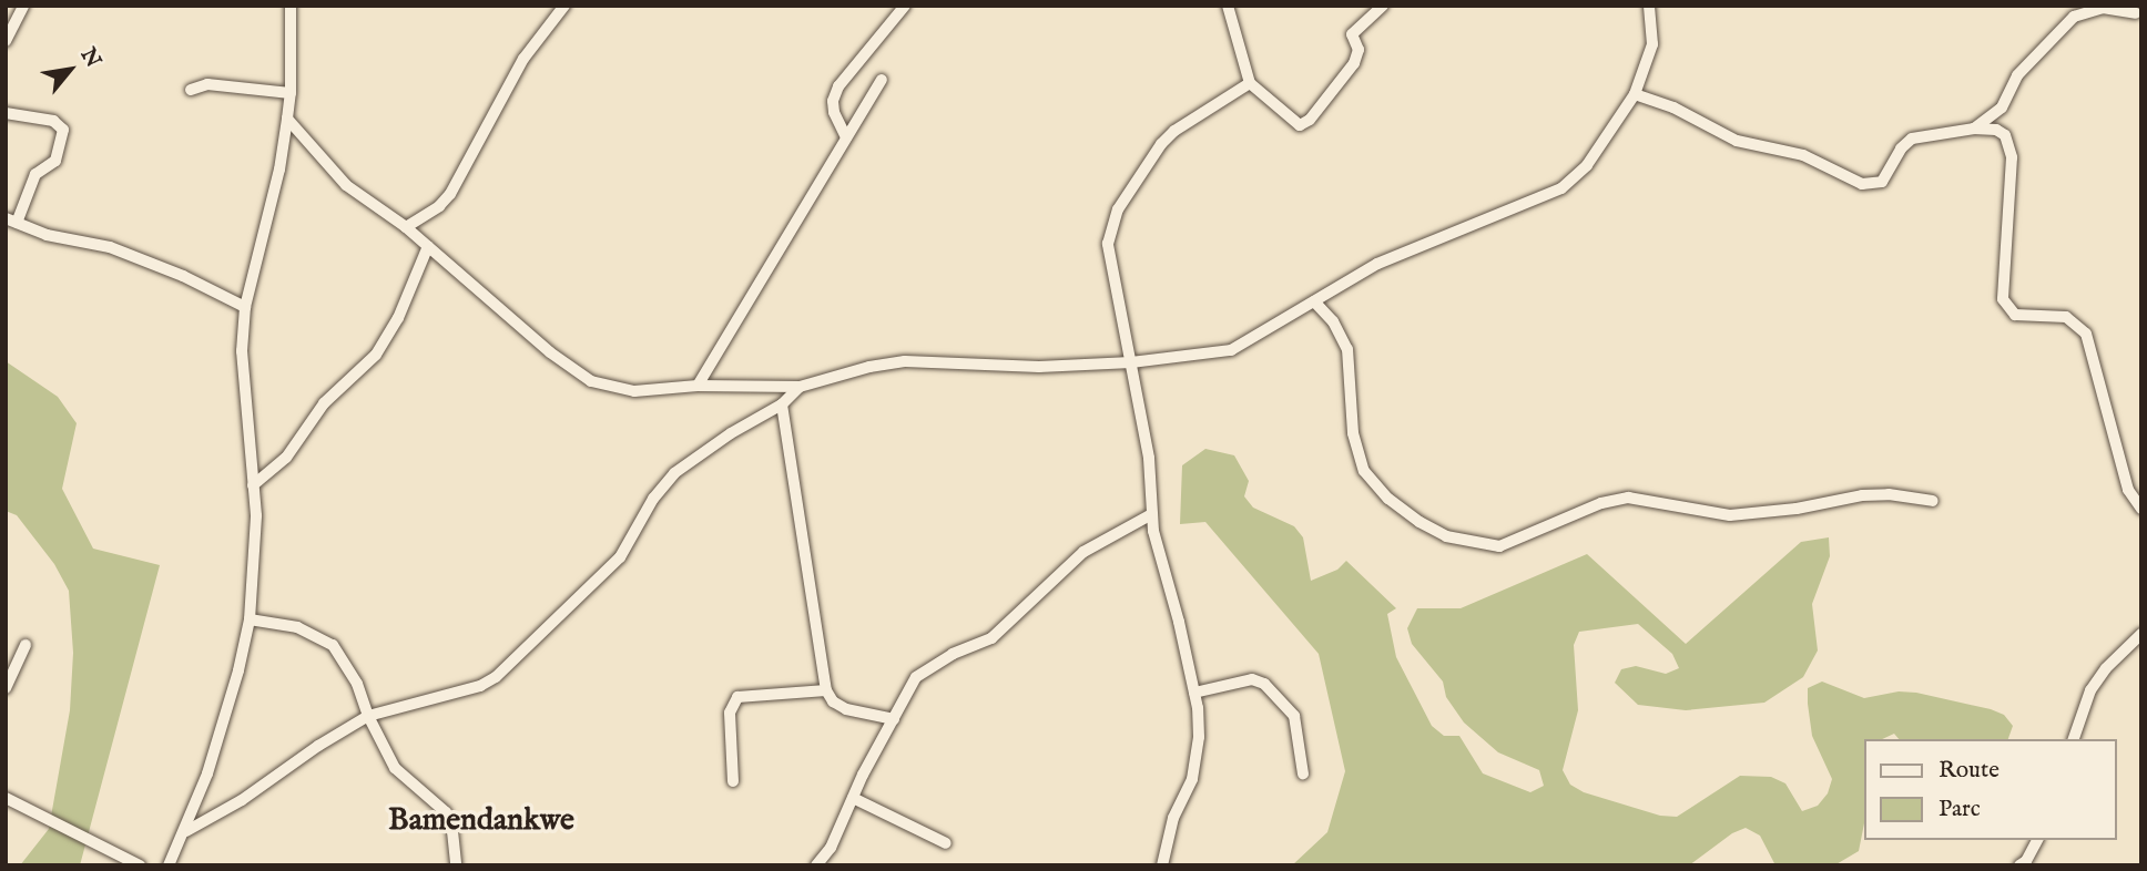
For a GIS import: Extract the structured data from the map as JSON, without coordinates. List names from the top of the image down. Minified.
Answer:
{"districts":["Bamendankwe"],"legend":["Route","Parc"],"north":"top right"}
